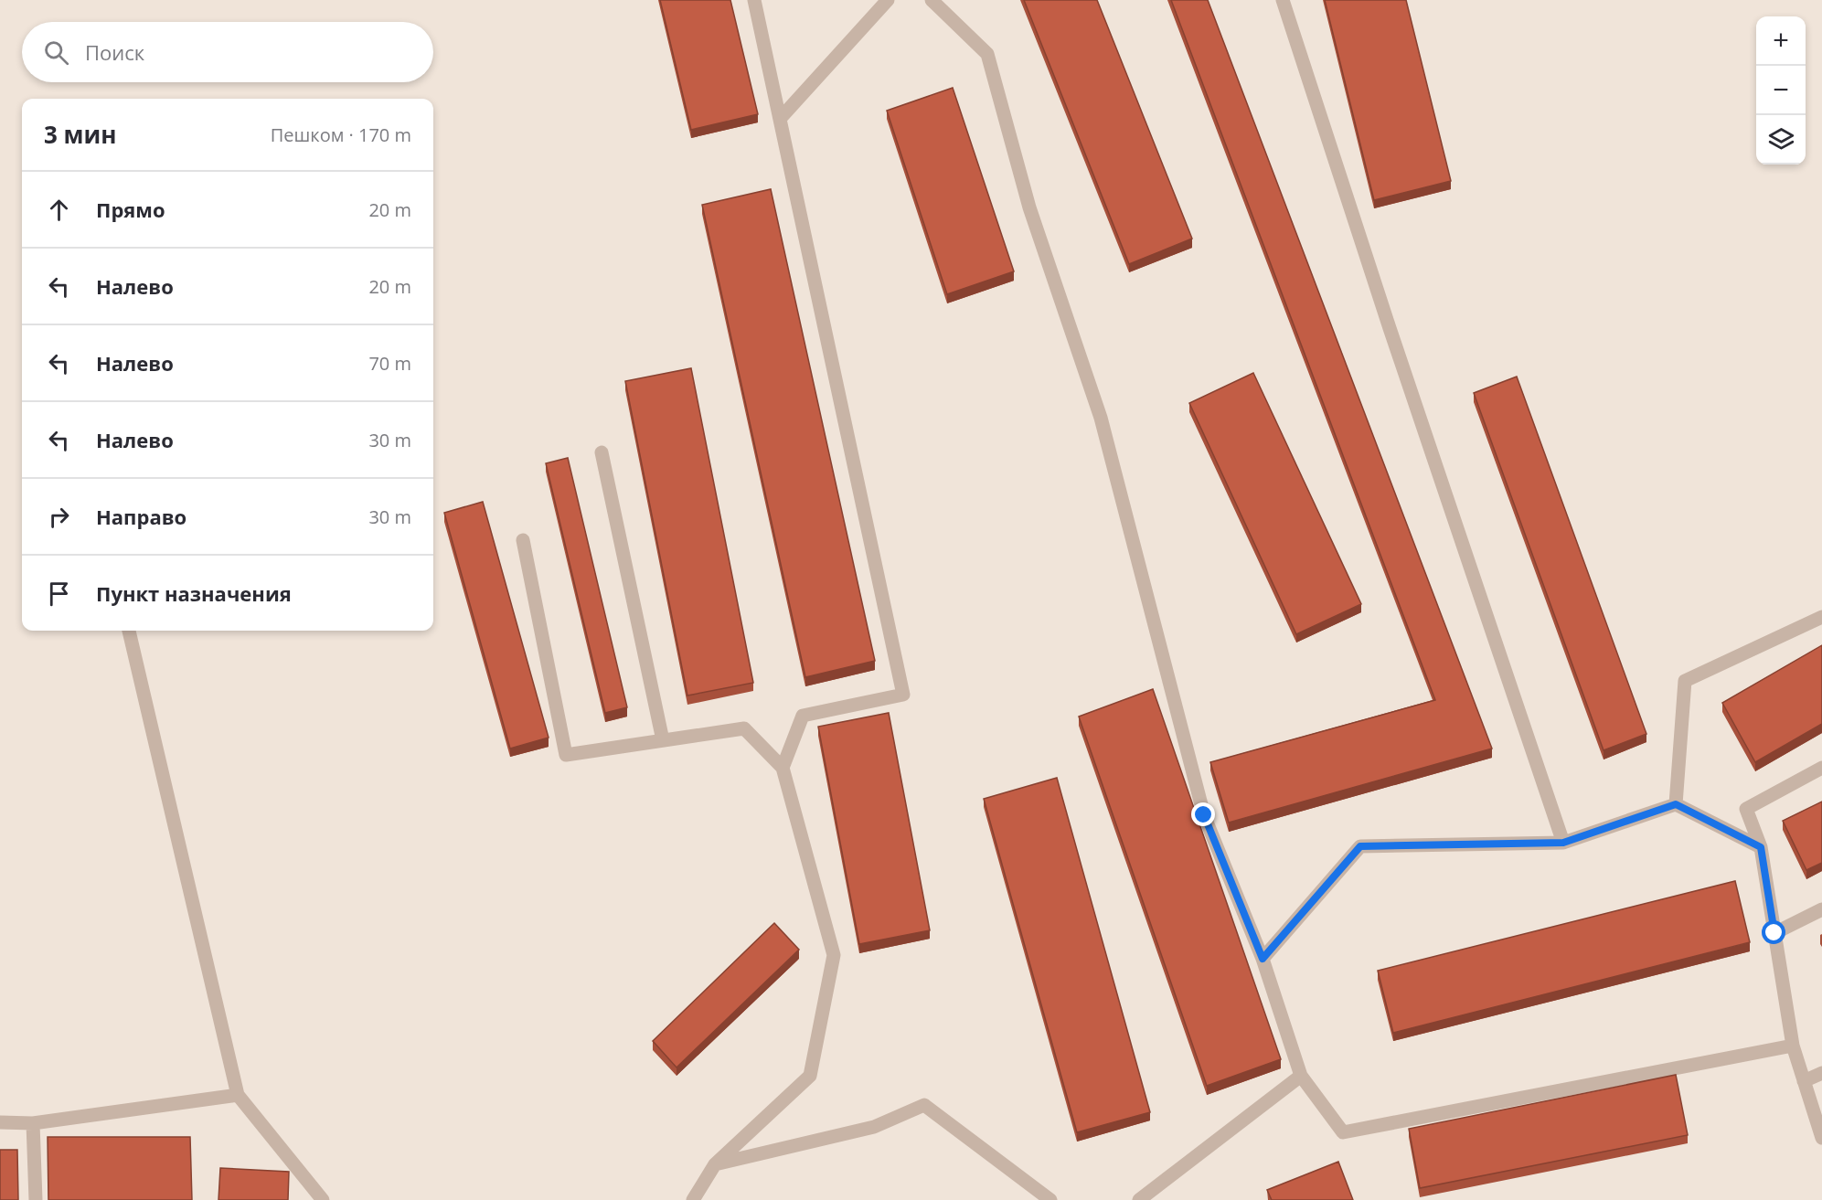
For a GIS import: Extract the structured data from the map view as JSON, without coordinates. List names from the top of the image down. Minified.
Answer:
{"page":{"map_buttons":["+","−"],"search":"Поиск","heading":["3 мин","Пешком · 170 m"],"list":[["Прямо","20 m"],["Налево","20 m"],["Налево","70 m"],["Налево","30 m"],["Направо","30 m"],"Пункт назначения"]}}
